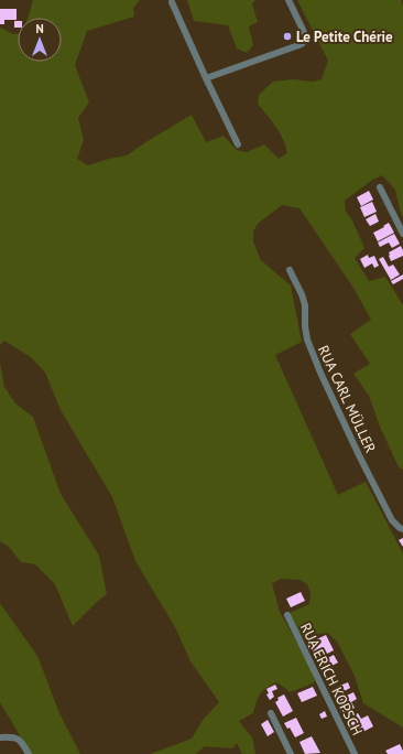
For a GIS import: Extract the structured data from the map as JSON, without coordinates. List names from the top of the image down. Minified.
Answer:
{"streets":{"street":["RUA CARL MÜLLER","RUA ERICH KOPSCH"]},"places":["Le Petite Chérie"],"north":"top"}
